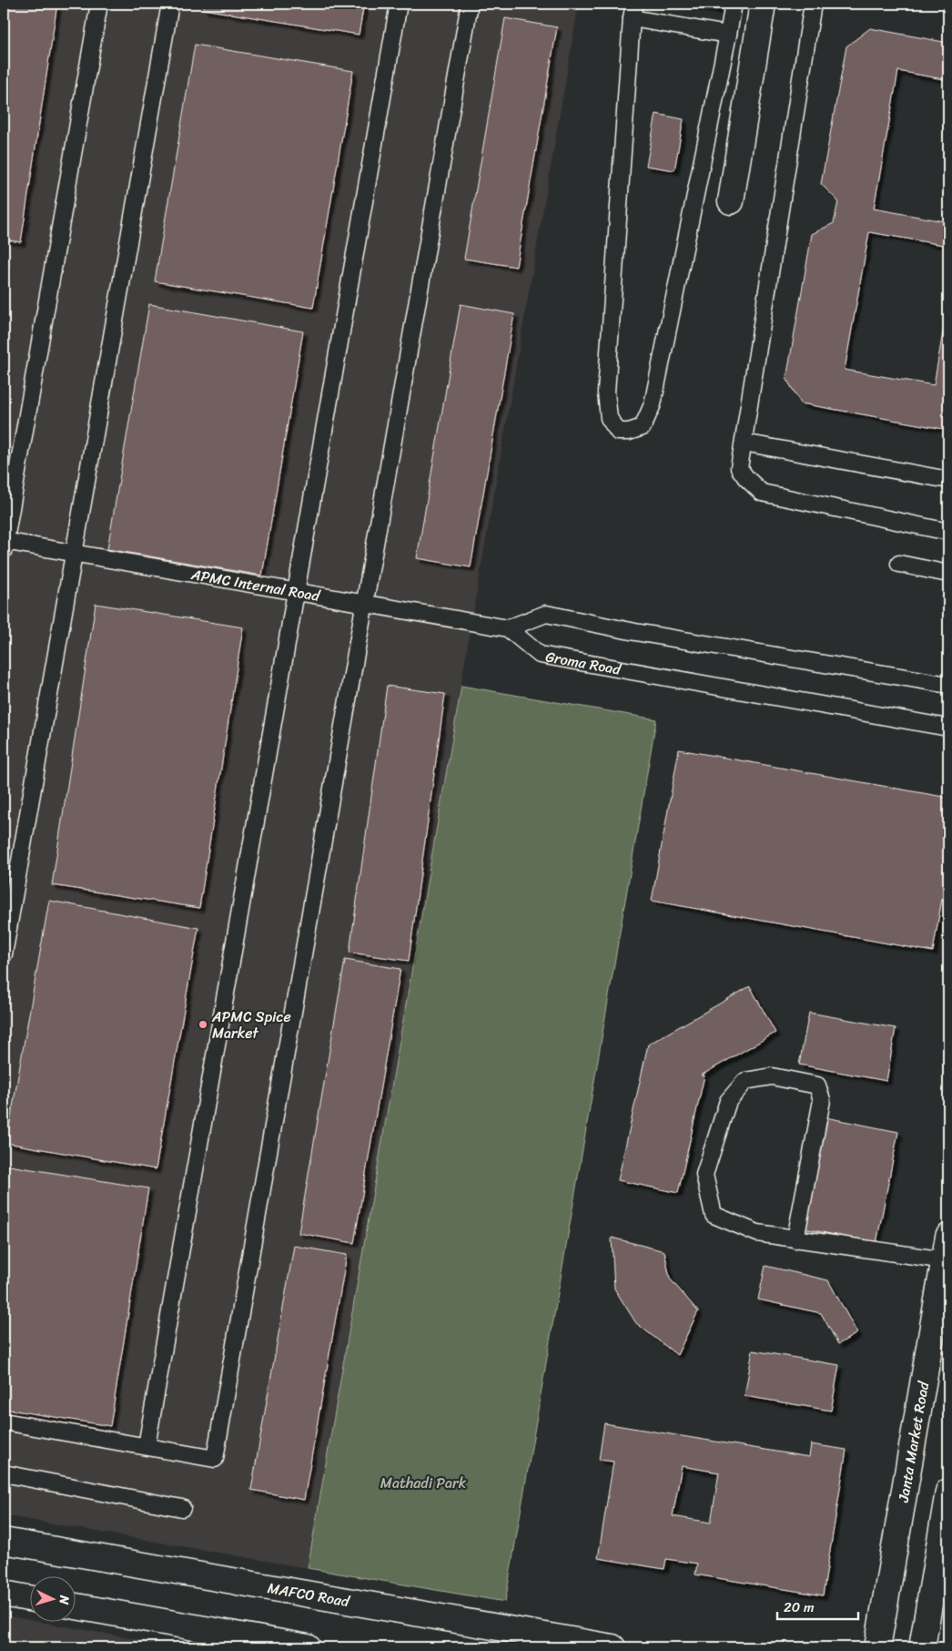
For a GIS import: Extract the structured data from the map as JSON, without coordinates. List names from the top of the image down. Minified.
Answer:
{"streets":{"main road":["Janta Market Road","MAFCO Road"],"lane":["APMC Internal Road","Groma Road"]},"crossings":[["APMC Internal Road","Groma Road"]],"parks":["Mathadi Park"],"places":["APMC Spice Market"],"scale_bar":"20 m","north":"right"}
